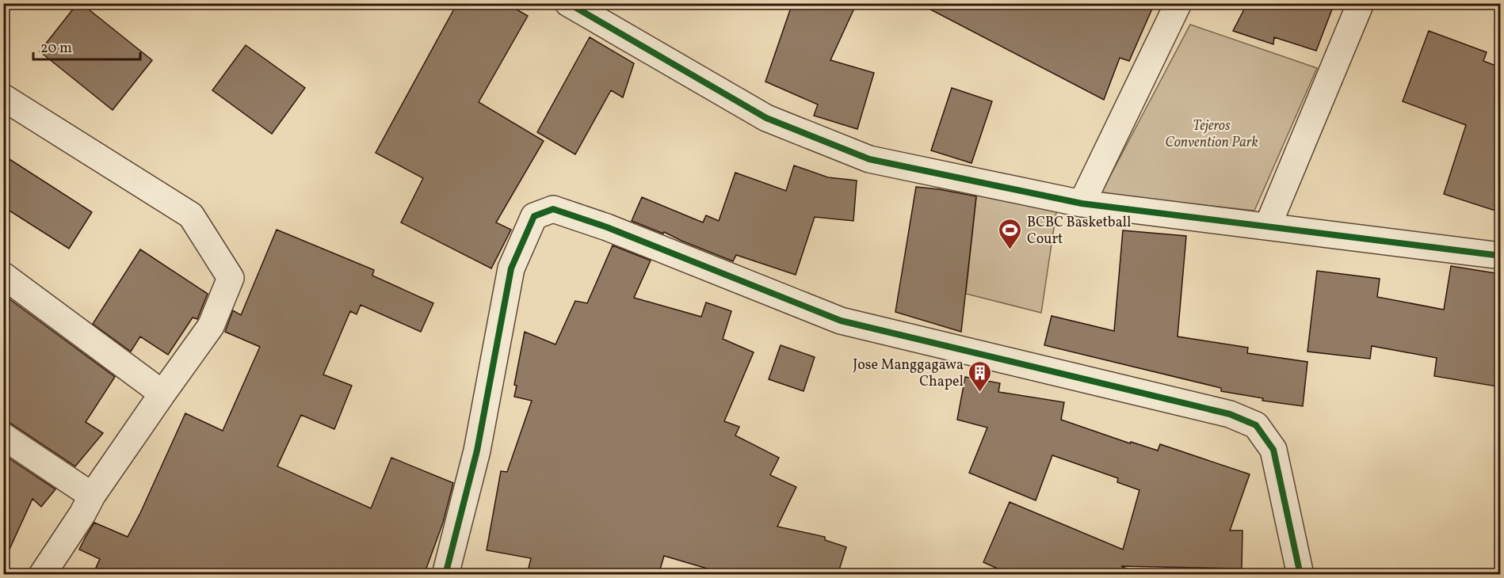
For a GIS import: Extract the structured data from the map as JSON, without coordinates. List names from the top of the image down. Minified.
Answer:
{"parks":["Tejeros Convention Park"],"places":{"sports":["BCBC Basketball Court"],"building":["Jose Manggagawa Chapel"]},"scale_bar":"20 m"}
